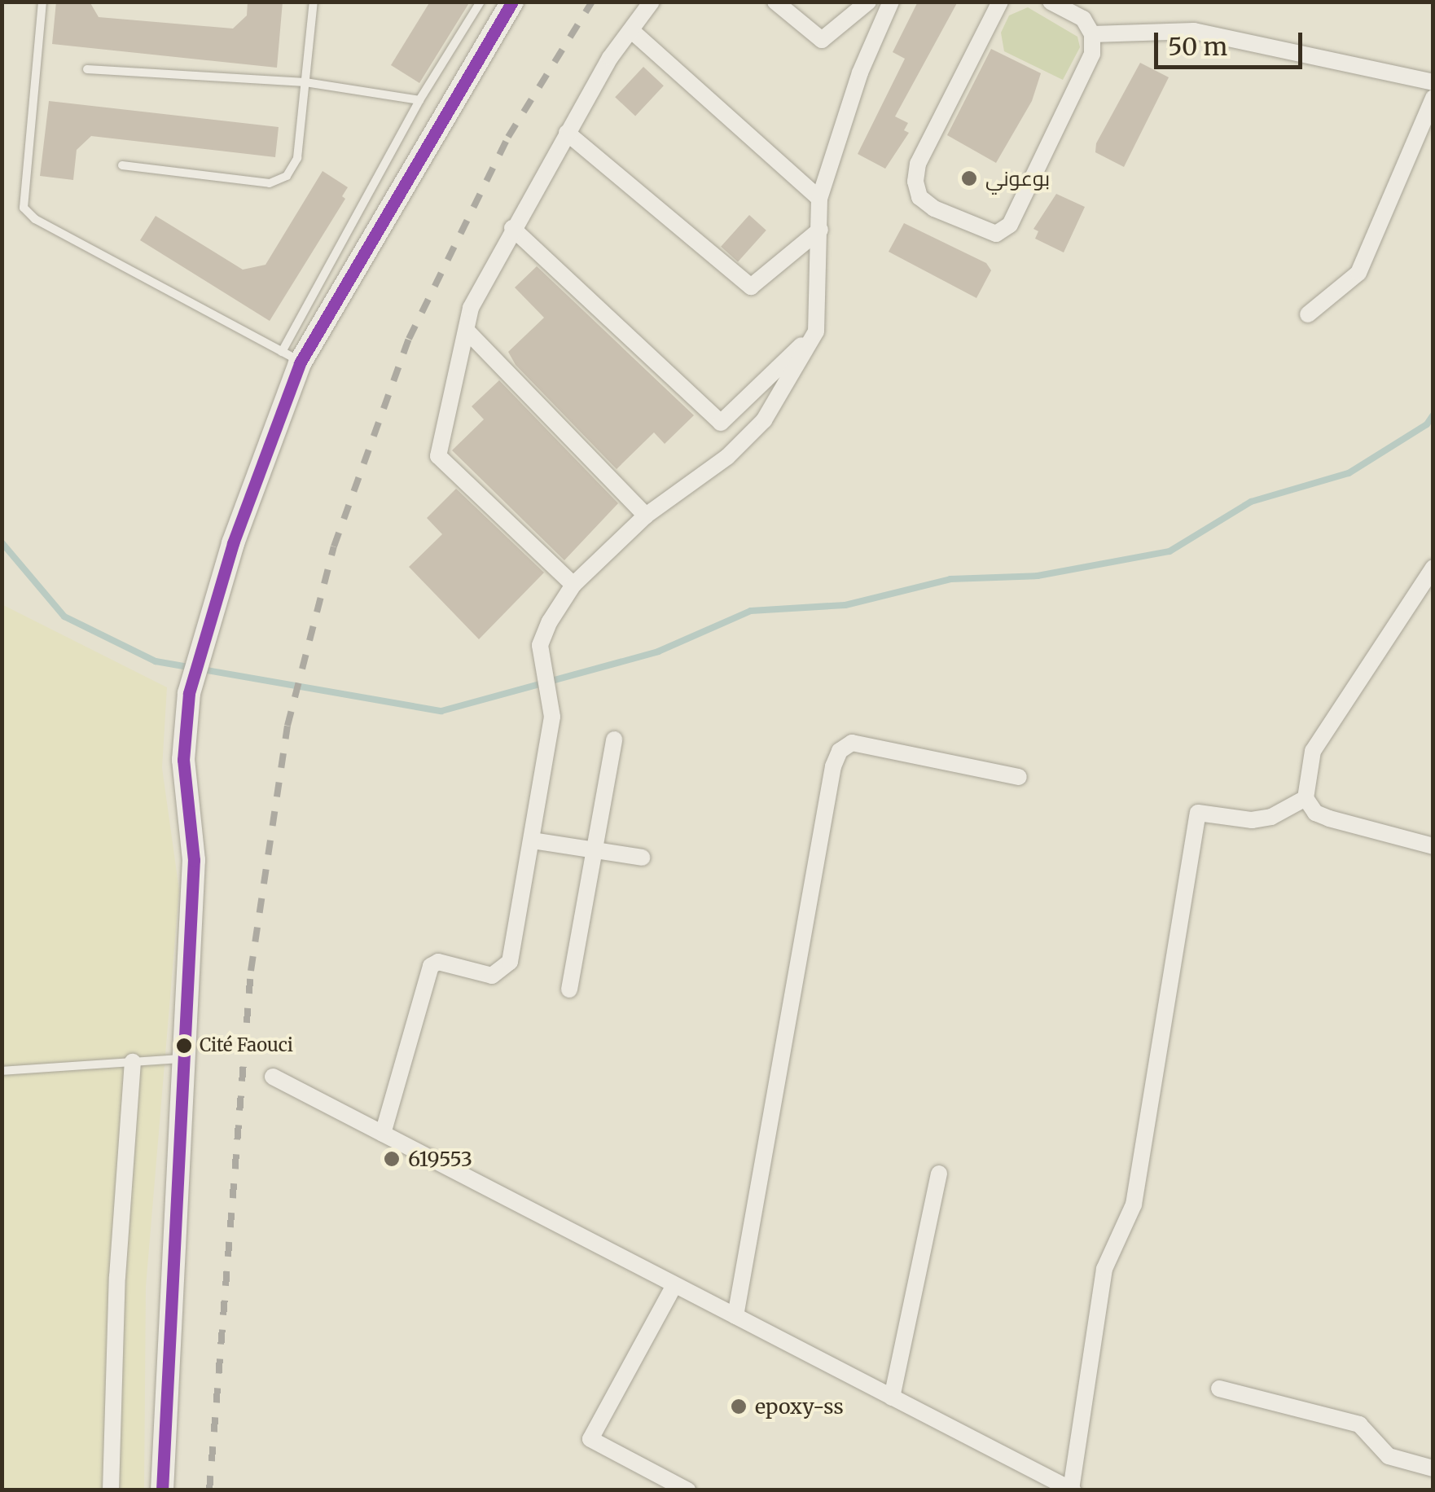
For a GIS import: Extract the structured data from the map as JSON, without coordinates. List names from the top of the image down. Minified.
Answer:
{"places":["بوعوني","Cité Faouci","619553","epoxy-ss"],"scale_bar":"50 m"}
